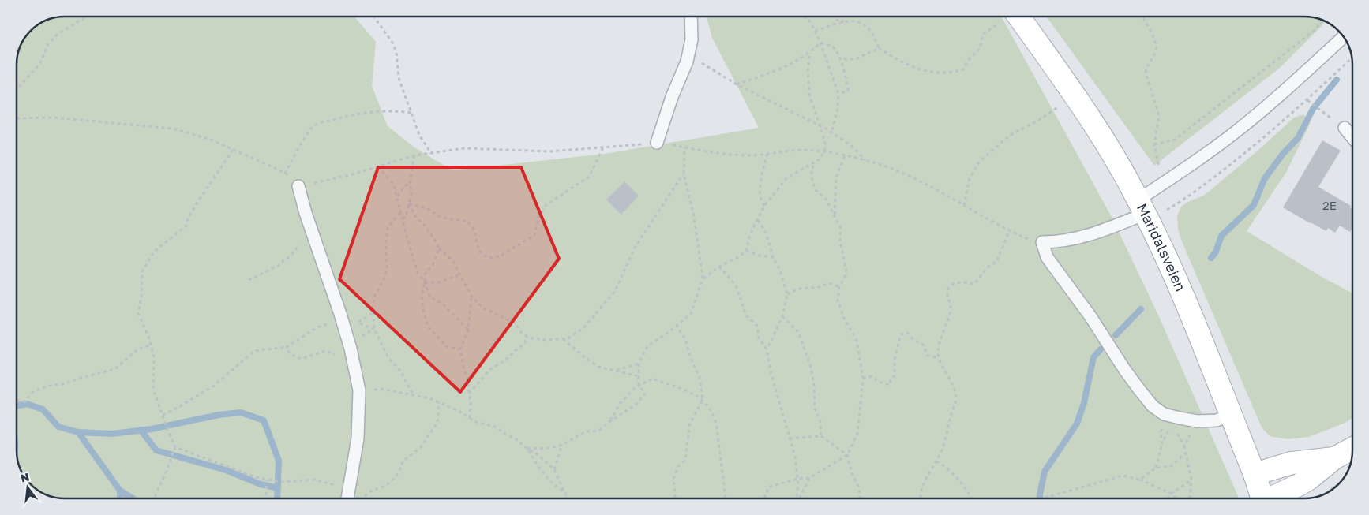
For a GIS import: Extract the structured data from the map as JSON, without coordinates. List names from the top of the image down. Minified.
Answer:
{"streets":{"street":["Maridalsveien"]},"house_numbers":["2E"],"north":"top"}
